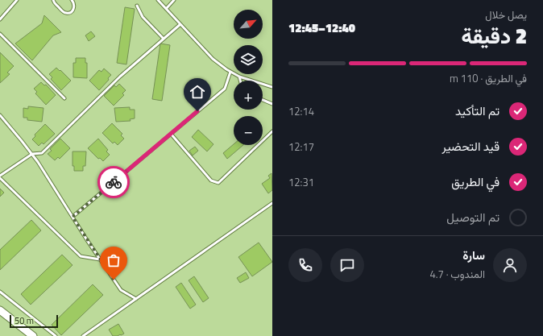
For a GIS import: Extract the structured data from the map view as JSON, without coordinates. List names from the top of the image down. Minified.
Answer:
{"scale_bar":"50 m","north":"top right","page":{"heading":["2 دقيقة","يصل خلال","12:40–12:45"],"panel":["سارة","المندوب · 4.7"],"map_buttons":["+","−"],"bar":"في الطريق · 110 m","list":[["تم التأكيد","12:14"],["قيد التحضير","12:17"],["في الطريق","12:31"],"تم التوصيل"],"scale":"50 m"}}
